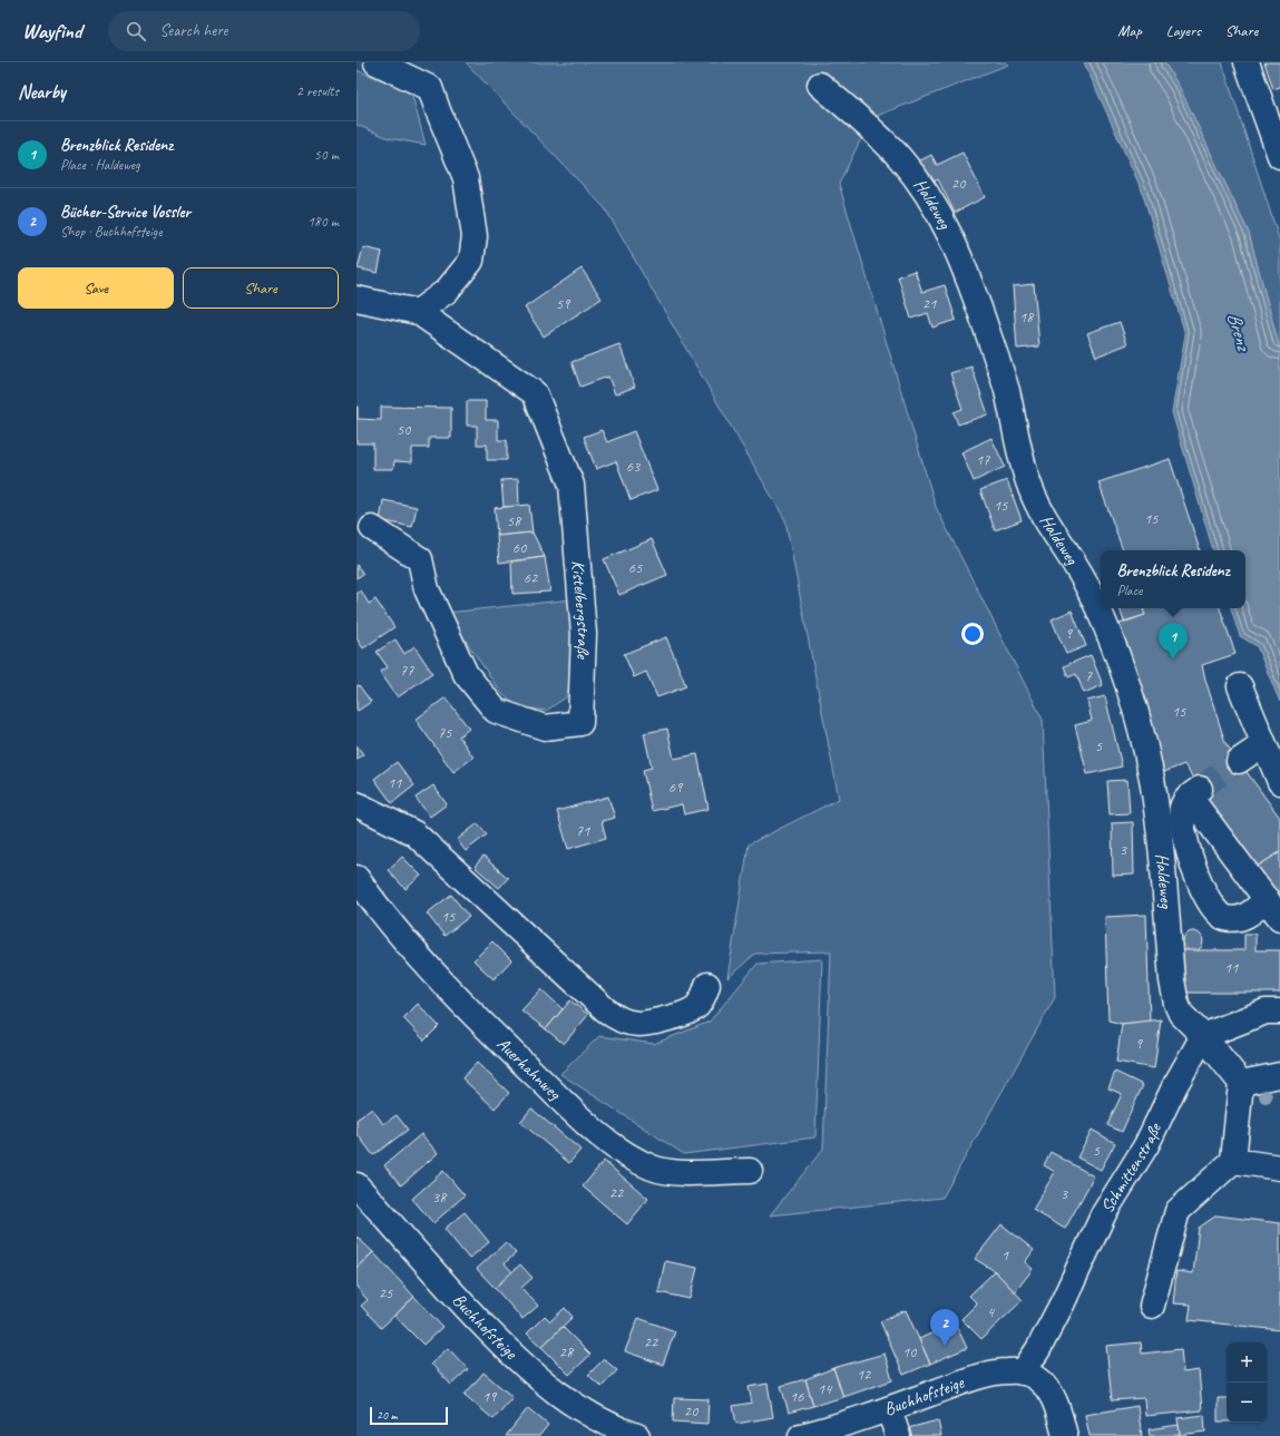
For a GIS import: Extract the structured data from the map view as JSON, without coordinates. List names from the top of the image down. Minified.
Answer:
{"streets":{"street":["Haldeweg","Kistelbergstraße","Auerhahnweg","Schmittenstraße","Buchhofsteige"]},"crossings":[["Haldeweg","Schmittenstraße"],["Schmittenstraße","Buchhofsteige"]],"water":["Brenz"],"house_numbers":["20","59","21","18","50","17","63","15","15","58","60","65","62","9","77","7","15","75","5","11","69","71","3","15","11","9","5","22","3","38","1","25","4","22","28","10","12","14","19","16","20"],"scale_bar":"20 m","page":{"header":"Wayfind","search":"Search here","nav":["Map","Layers","Share"],"heading":["Nearby","2 results"],"list":[{"mark":"1","name":"Brenzblick Residenz","note":"Place · Haldeweg","value":"50 m"},{"mark":"2","name":"Bücher-Service Vossler","note":"Shop · Buchhofsteige","value":"180 m"}],"buttons":["Save","Share"],"popup":["Brenzblick Residenz","Place"],"pins":["1","2"],"map_buttons":["+","−"],"scale":"20 m"}}
